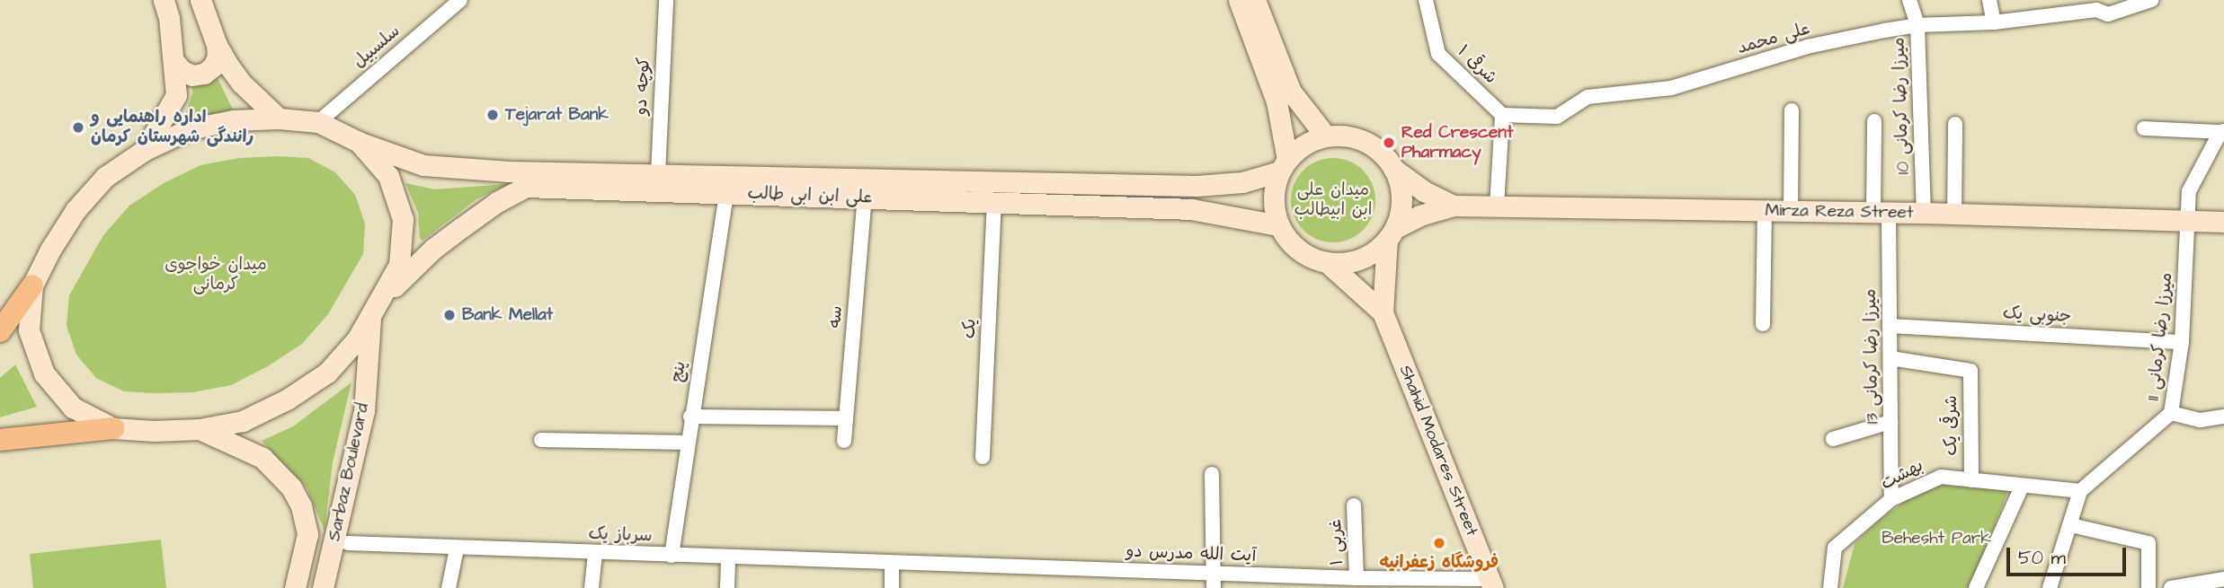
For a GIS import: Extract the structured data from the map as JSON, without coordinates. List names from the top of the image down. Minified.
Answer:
{"streets":{"main road":["علی ابن ابی طالب","Mirza Reza Street","Shahid Modares Street","Sarbaz Boulevard"],"street":["علی محمد","سلسبیل","شرقی ۱","کوچه دو","میرزا رضا کرمانی 10","جنوبی یک","سه","یک","میرزا رضا کرمانی 11","میرزا رضا کرمانی 13","پنج","شرقی یک","بهشت","سرباز یک","غربی ۱","آیت الله مدرس دو"]},"crossings":[["علی محمد","شرقی ۱"],["علی محمد","میرزا رضا کرمانی 10"],["سلسبیل","علی ابن ابی طالب"],["کوچه دو","علی ابن ابی طالب"],["میرزا رضا کرمانی 10","Mirza Reza Street"],["علی ابن ابی طالب","سه"],["علی ابن ابی طالب","یک"],["علی ابن ابی طالب","پنج"],["علی ابن ابی طالب","Sarbaz Boulevard"],["Mirza Reza Street","میرزا رضا کرمانی 11"],["Mirza Reza Street","میرزا رضا کرمانی 13"],["جنوبی یک","میرزا رضا کرمانی 11"],["جنوبی یک","میرزا رضا کرمانی 13"],["میرزا رضا کرمانی 11","بهشت"],["میرزا رضا کرمانی 13","شرقی یک"],["میرزا رضا کرمانی 13","بهشت"],["پنج","سرباز یک"],["شرقی یک","بهشت"],["Shahid Modares Street","آیت الله مدرس دو"],["سرباز یک","آیت الله مدرس دو"],["غربی ۱","آیت الله مدرس دو"]],"parks":["میدان علی ابن ابیطالب","میدان خواجوی کرمانی","Behesht Park"],"places":["Tejarat Bank","اداره راهنمایی و رانندگی شهرستان کرمان","Red Crescent Pharmacy","Bank Mellat","فروشگاه زعفرانیه"],"scale_bar":"50 m"}
